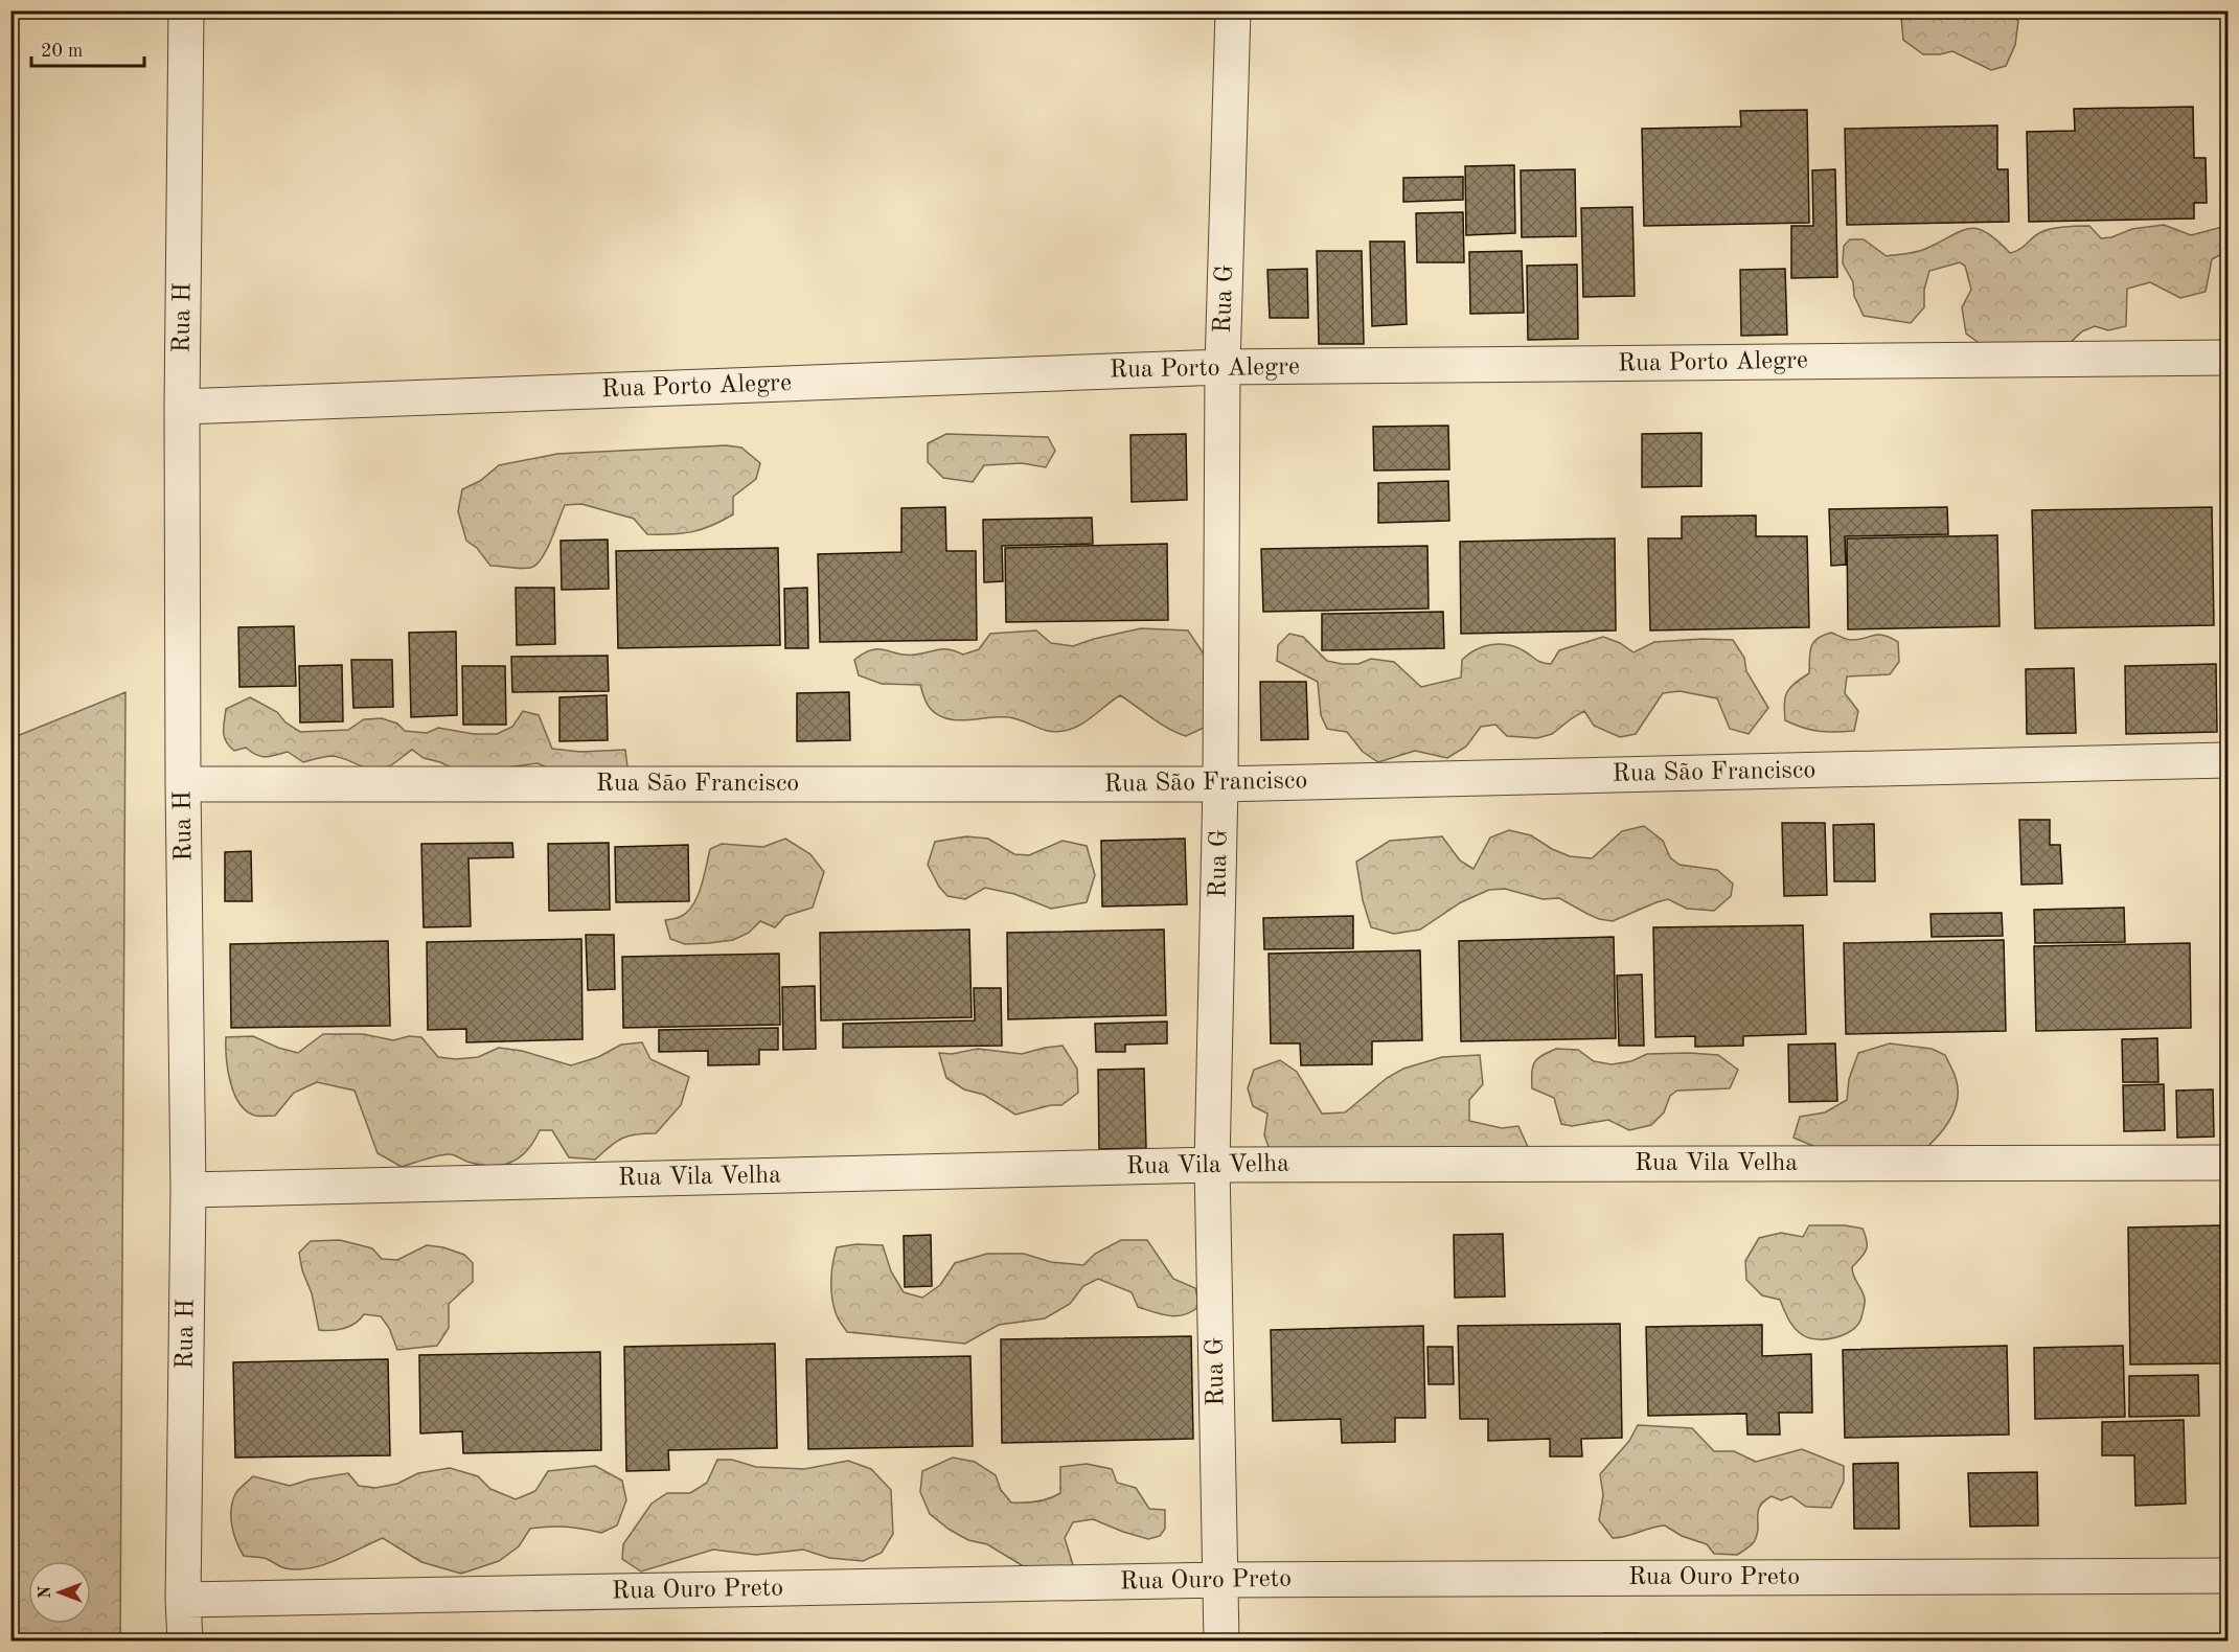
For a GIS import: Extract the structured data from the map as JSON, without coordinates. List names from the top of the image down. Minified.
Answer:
{"streets":{"street":["Rua G","Rua H","Rua Porto Alegre","Rua São Francisco","Rua Vila Velha","Rua Ouro Preto"]},"crossings":[["Rua G","Rua Porto Alegre"],["Rua G","Rua São Francisco"],["Rua G","Rua Vila Velha"],["Rua G","Rua Ouro Preto"],["Rua H","Rua Porto Alegre"],["Rua H","Rua São Francisco"],["Rua H","Rua Vila Velha"],["Rua H","Rua Ouro Preto"]],"scale_bar":"20 m","north":"left"}
